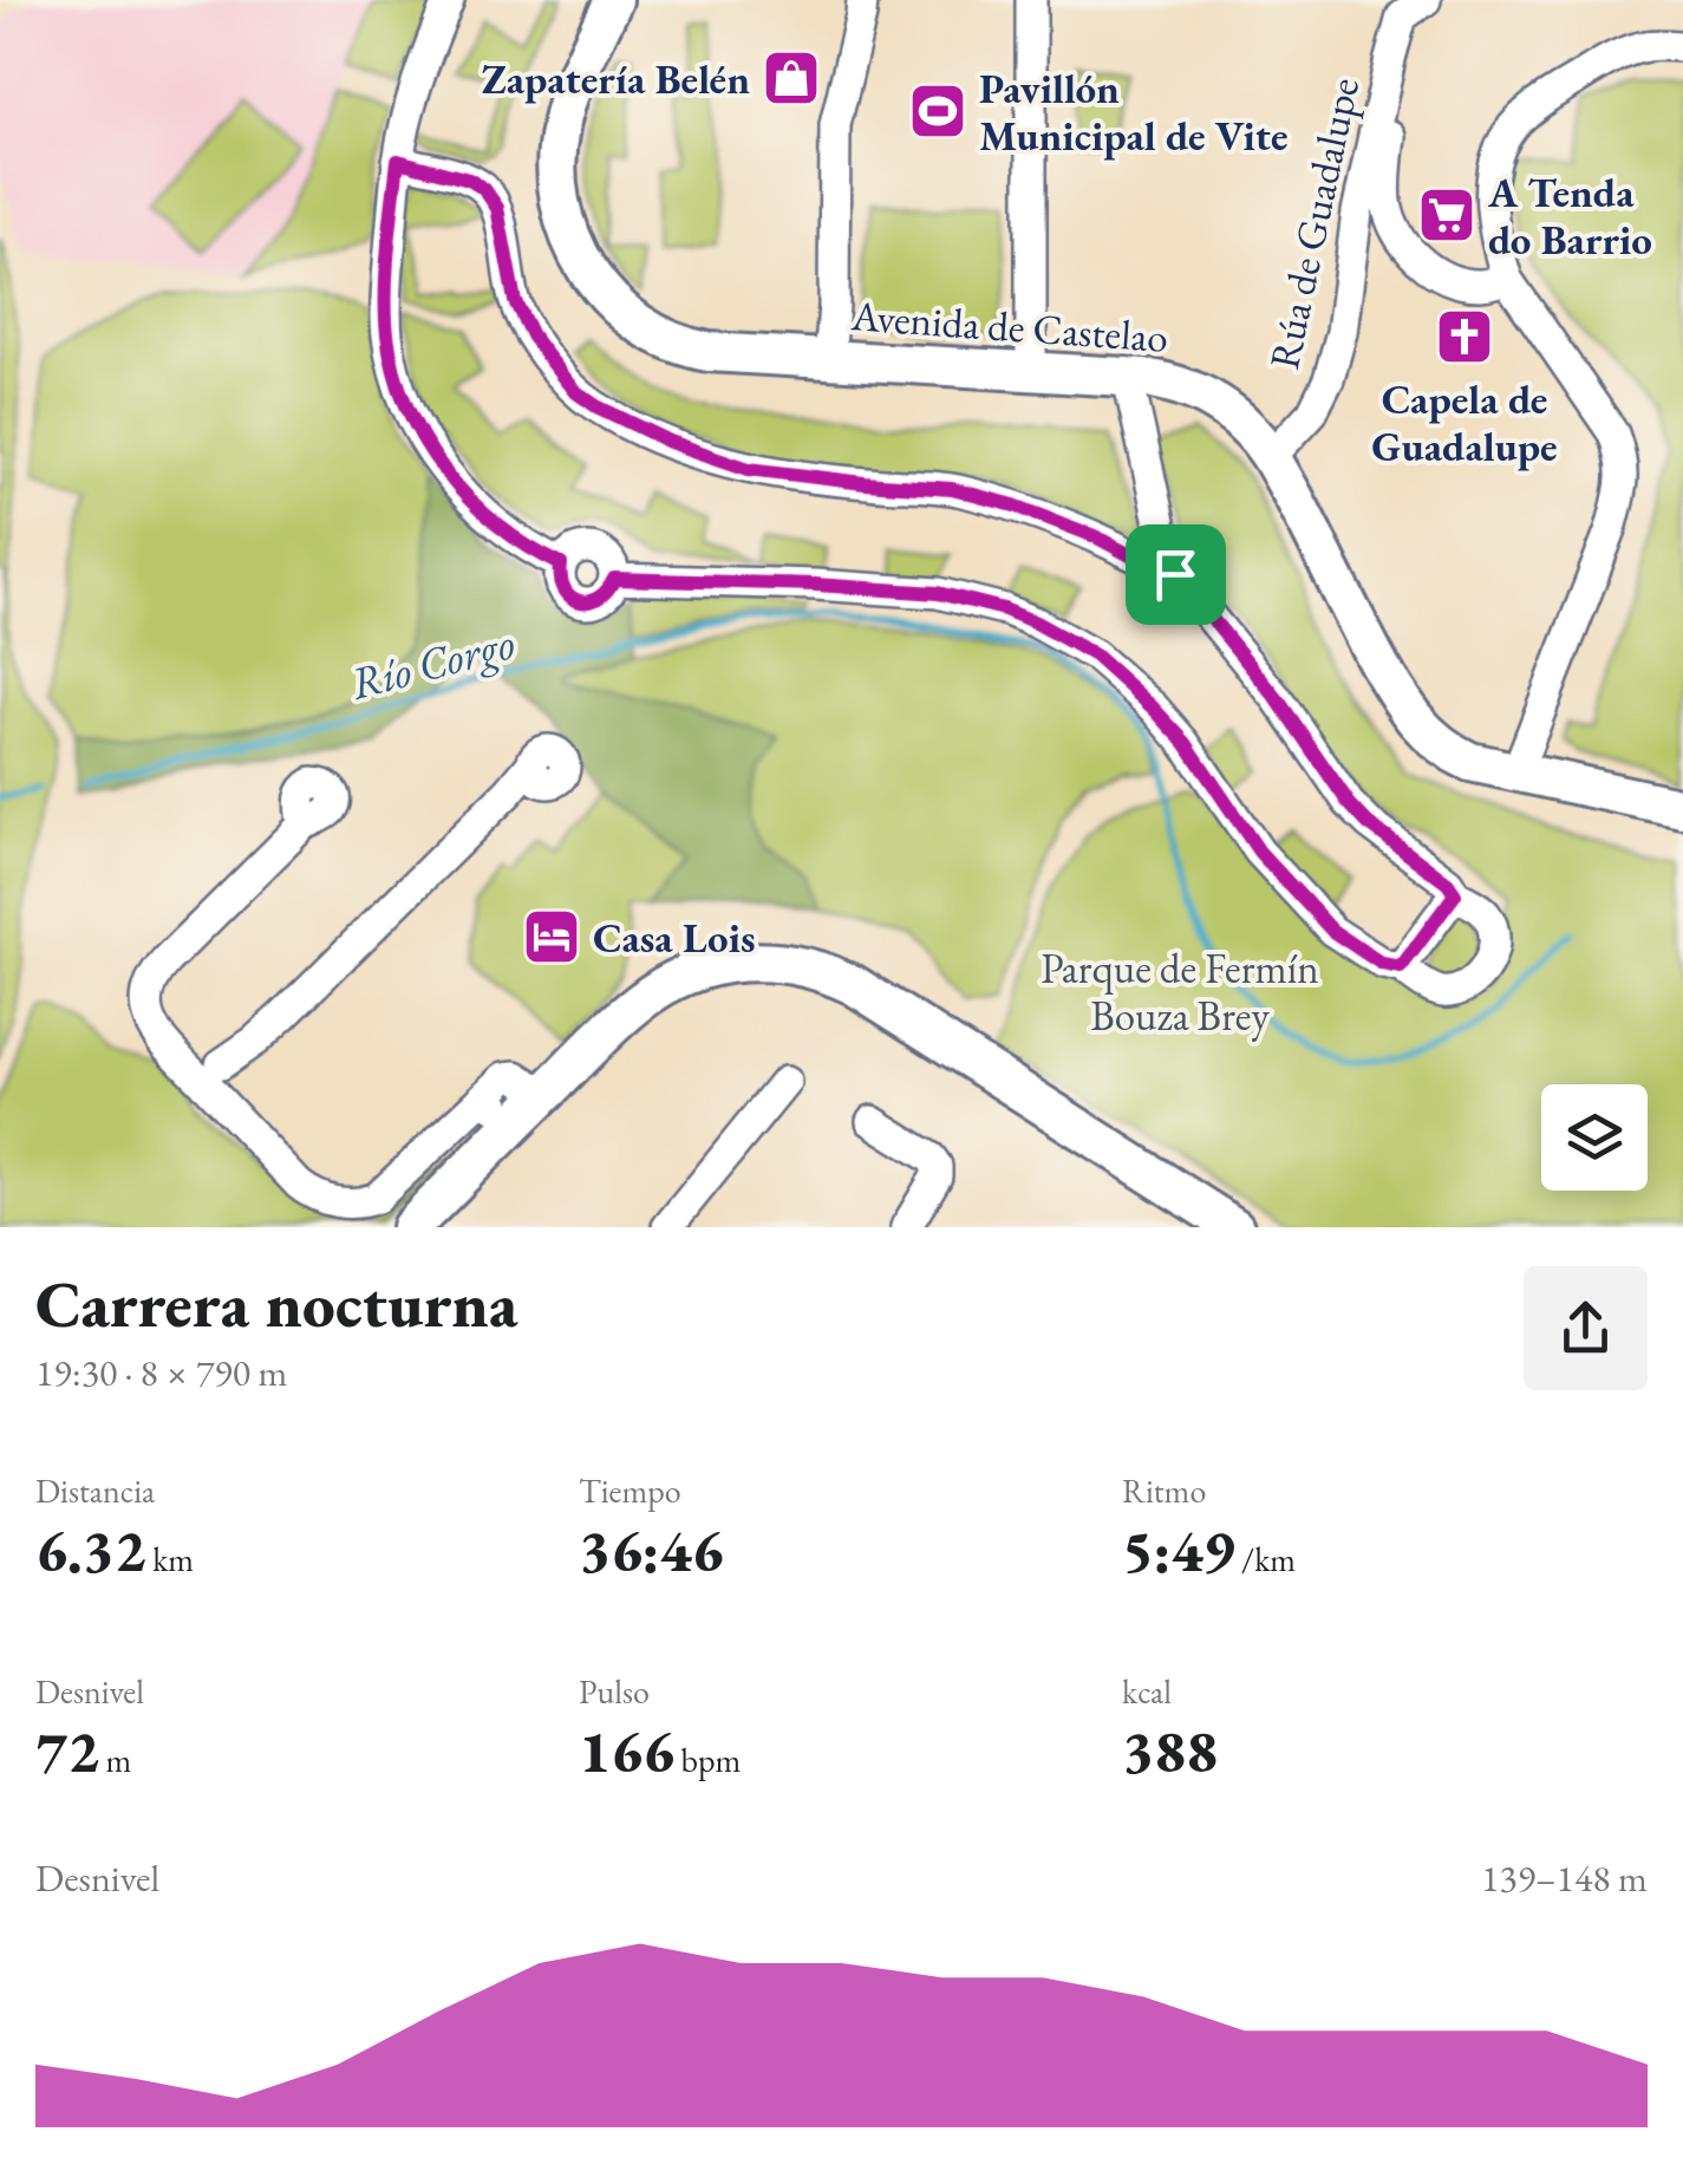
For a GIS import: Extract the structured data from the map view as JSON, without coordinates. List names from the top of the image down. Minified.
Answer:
{"streets":{"street":["Rúa de Guadalupe","Avenida de Castelao"]},"crossings":[["Rúa de Guadalupe","Avenida de Castelao"]],"water":["Río Corgo"],"parks":["Parque de Fermín Bouza Brey"],"places":{"shop":["Zapatería Belén"],"sports":["Pavillón Municipal de Vite"],"supermarket":["A Tenda do Barrio"],"church":["Capela de Guadalupe"],"hotel":["Casa Lois"]},"page":{"heading":["Carrera nocturna","19:30 · 8 × 790 m"],"stats":[["Distancia","6.32 km"],["Tiempo","36:46"],["Ritmo","5:49 /km"],["Desnivel","72 m"],["Pulso","166 bpm"],["kcal","388"]],"chart":["Desnivel","139–148 m"]}}
